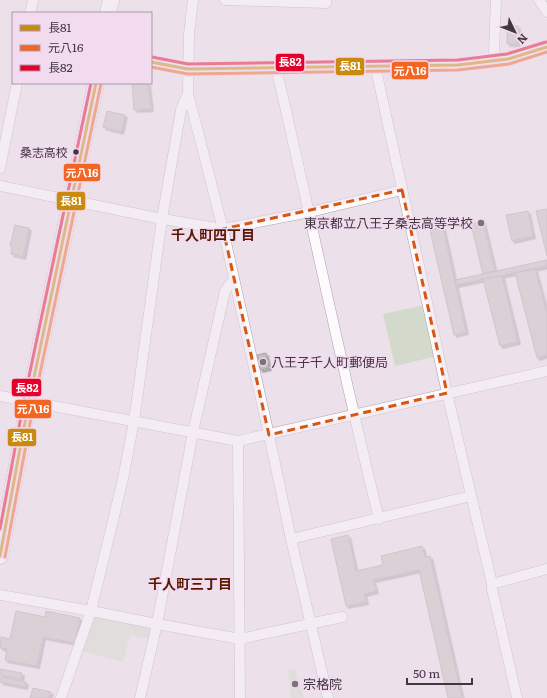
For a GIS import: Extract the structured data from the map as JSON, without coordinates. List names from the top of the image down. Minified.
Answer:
{"districts":["千人町四丁目","千人町三丁目"],"places":["桑志高校","東京都立八王子桑志高等学校","八王子千人町郵便局","宗格院"],"lines":["transit line 長82","transit line 長81","transit line 元八16"],"legend":["長81","元八16","長82"],"scale_bar":"50 m","north":"bottom right"}
